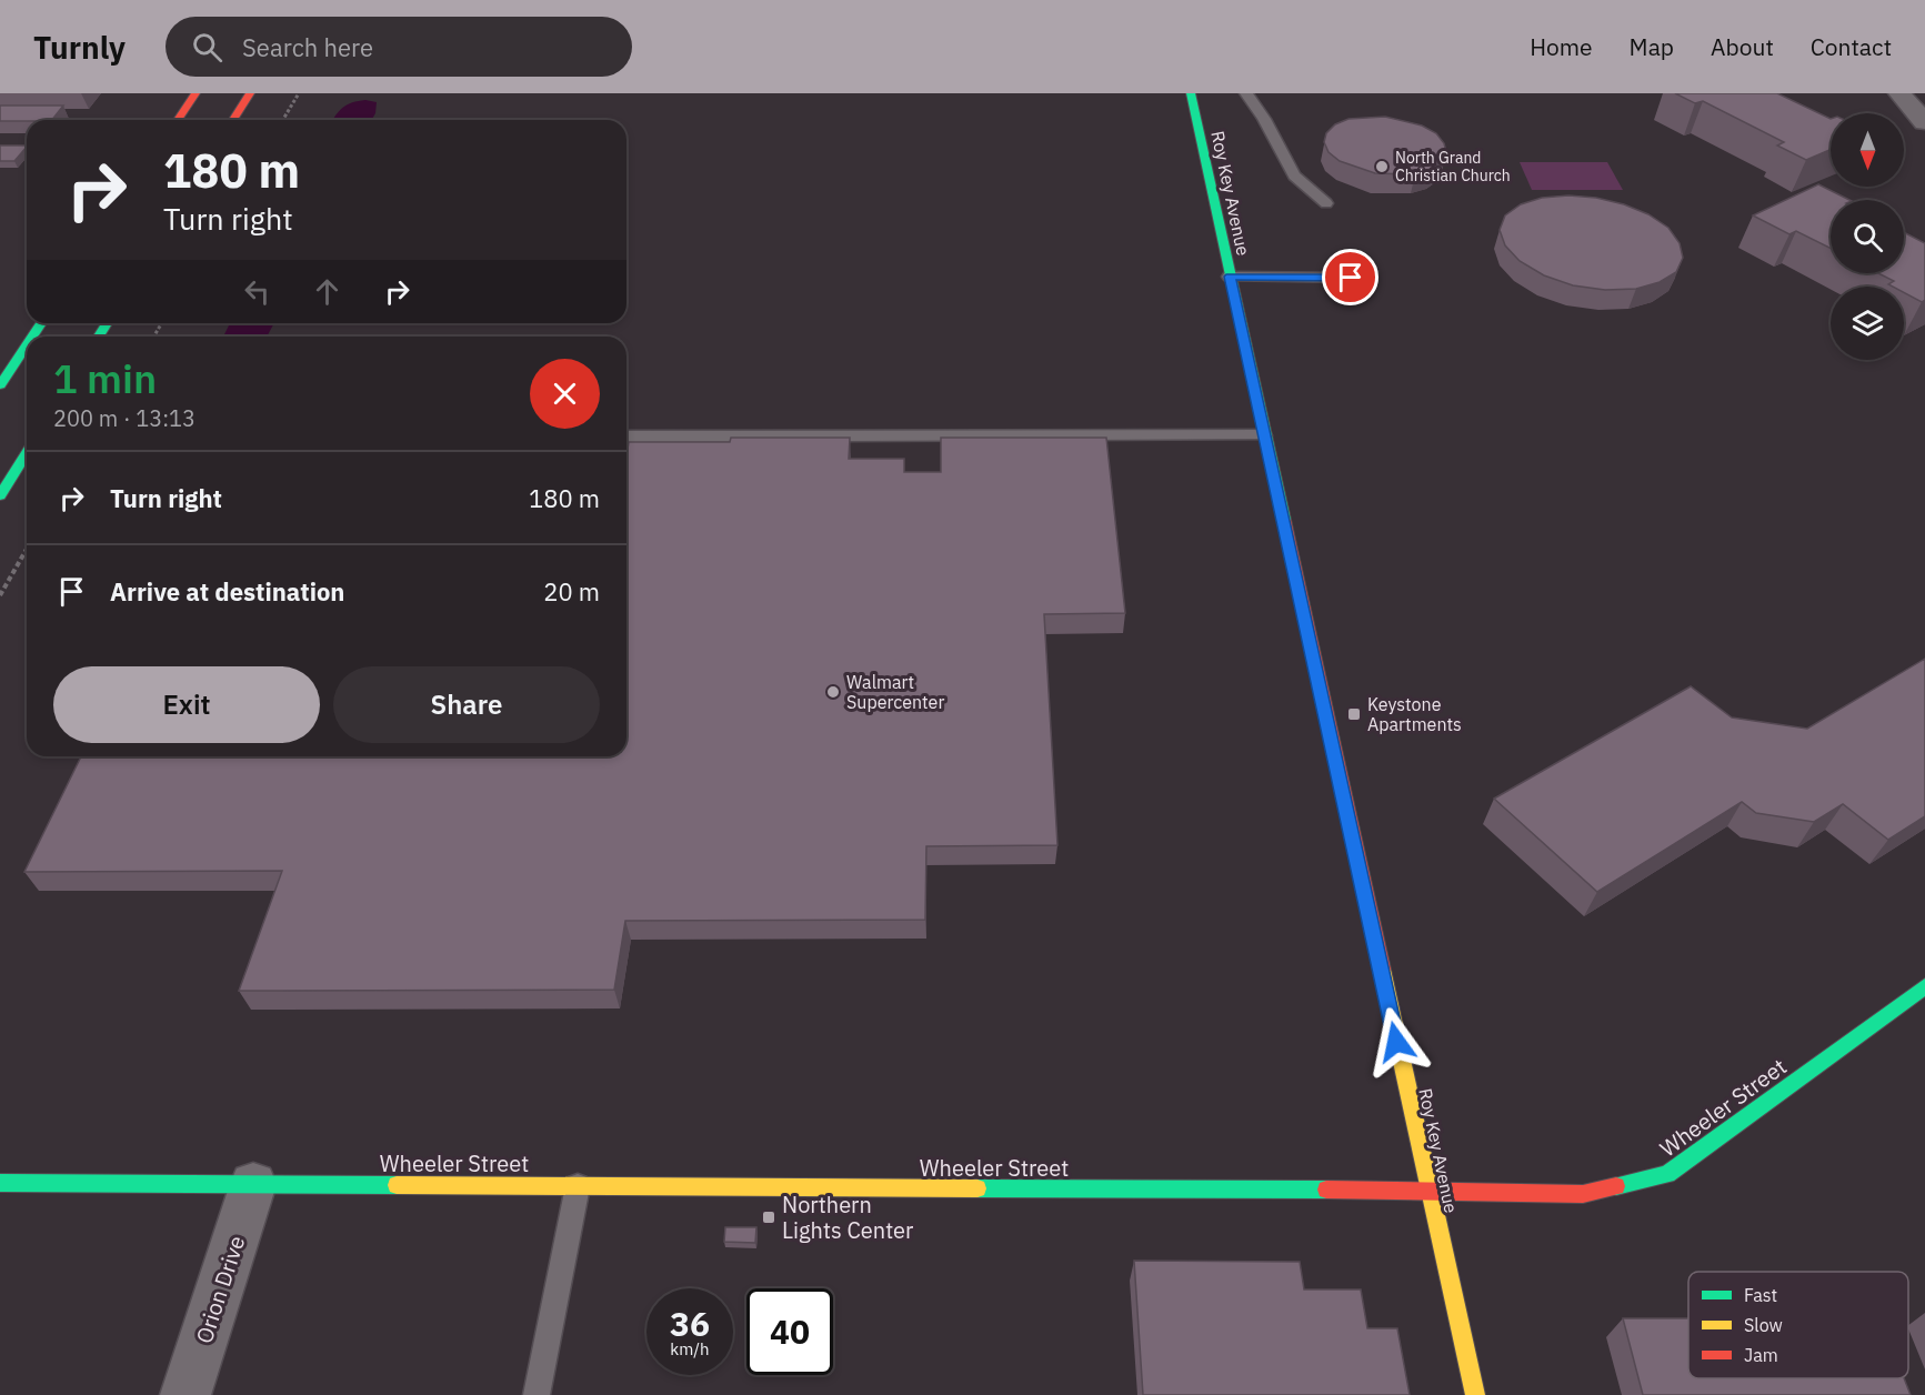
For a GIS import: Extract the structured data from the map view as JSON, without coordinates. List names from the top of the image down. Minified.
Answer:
{"streets":{"street":["Roy Key Avenue","Wheeler Street","Orion Drive"]},"crossings":[["Roy Key Avenue","Wheeler Street"],["Wheeler Street","Orion Drive"]],"places":{"other":["North Grand Christian Church","Walmart Supercenter"],"transit":["Keystone Apartments","Northern Lights Center"]},"legend":["Fast","Slow","Jam"],"north":"bottom","page":{"header":"Turnly","search":"Search here","nav":["Home","Map","About","Contact"],"turn":["180 m","Turn right"],"heading":["1 min","200 m · 13:13"],"list":[{"name":"Turn right","value":"180 m"},{"name":"Arrive at destination","value":"20 m"}],"buttons":["Exit","Share"],"speed":"36 km/h","limit":"40"}}
